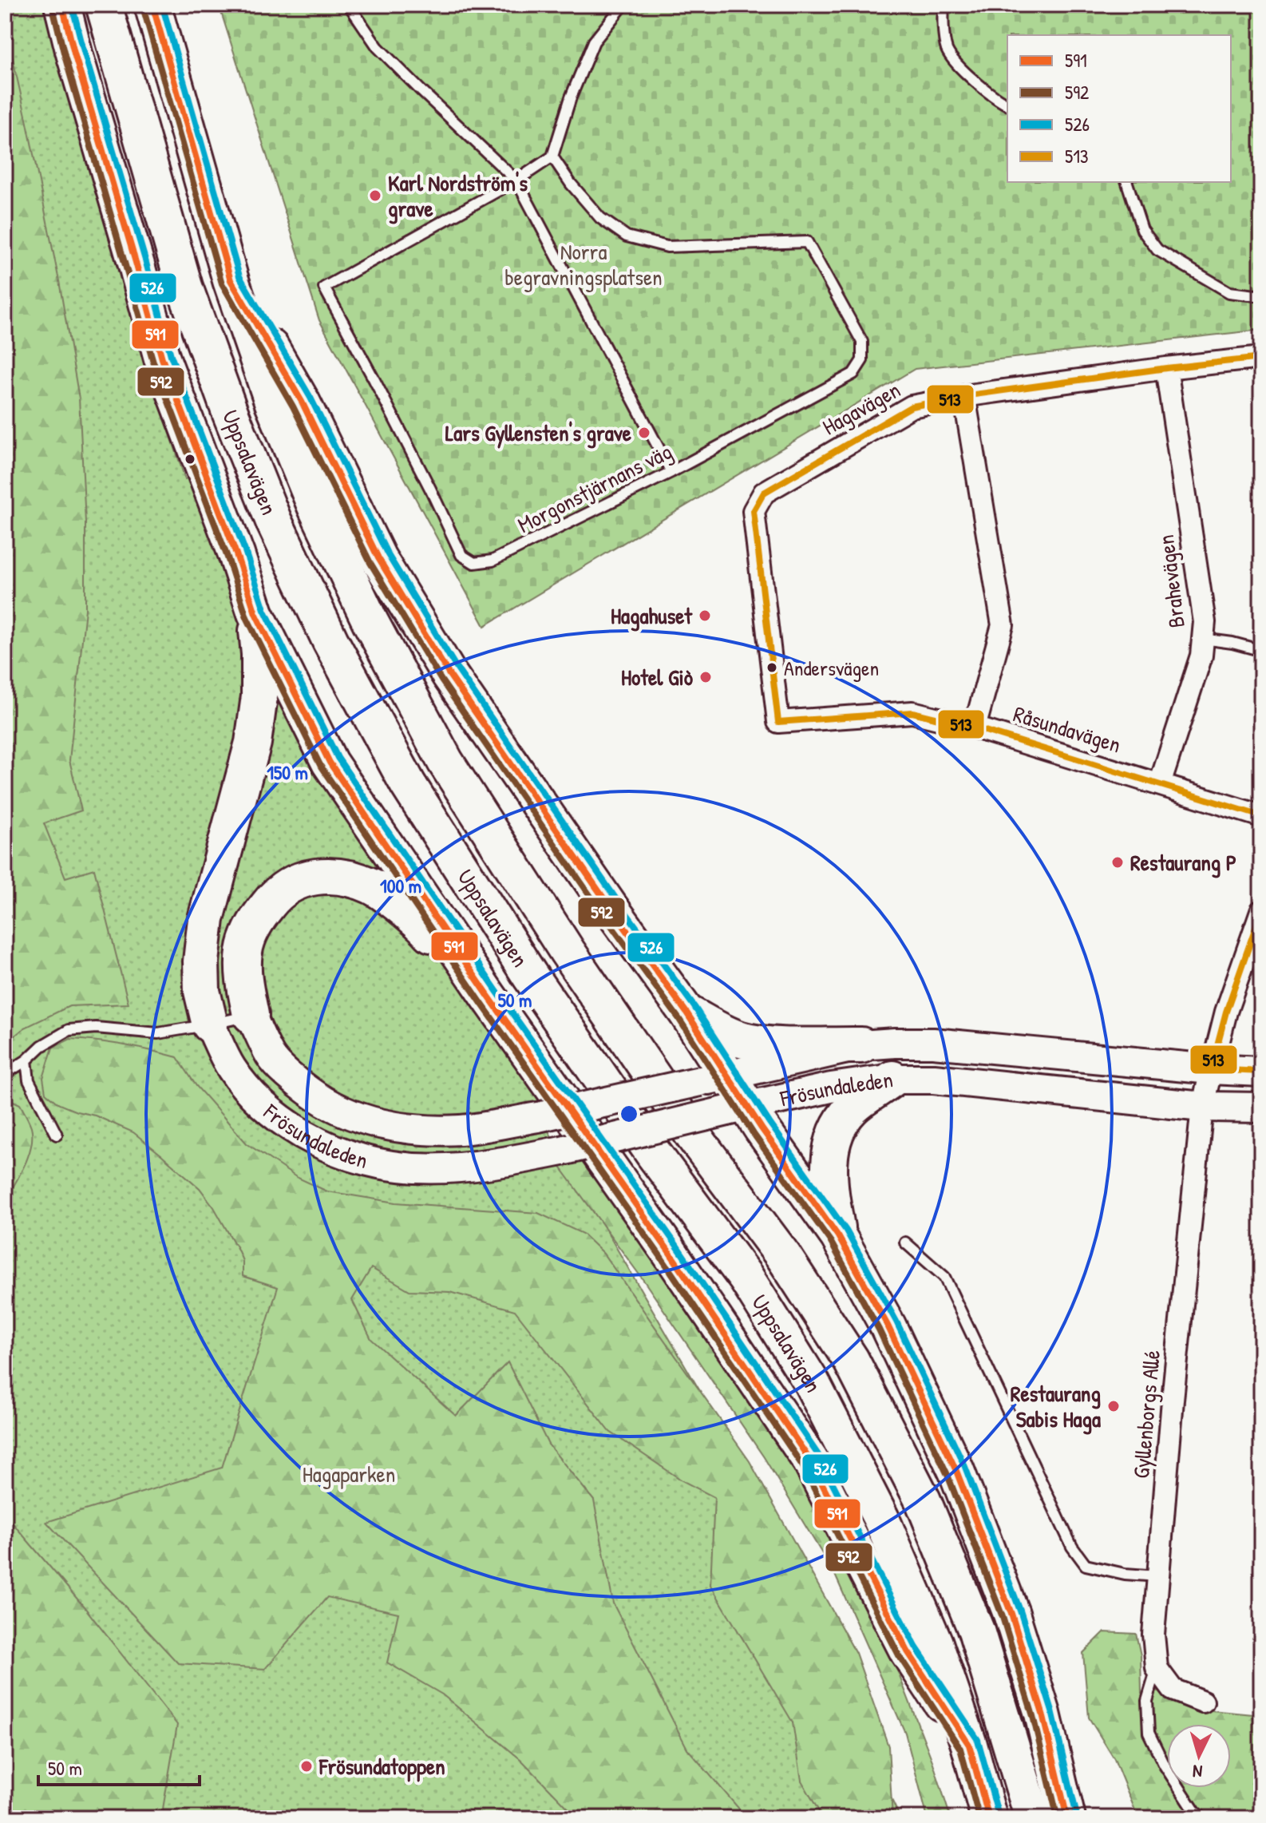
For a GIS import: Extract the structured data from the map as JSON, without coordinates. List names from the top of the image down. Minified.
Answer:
{"streets":{"highway":["Uppsalavägen"],"main road":["Frösundaleden"],"street":["Hagavägen","Brahevägen","Råsundavägen","Gyllenborgs Allé"],"lane":["Morgonstjärnans väg"]},"crossings":[["Hagavägen","Brahevägen"],["Hagavägen","Råsundavägen"],["Brahevägen","Råsundavägen"],["Frösundaleden","Gyllenborgs Allé"]],"parks":["Norra begravningsplatsen","Hagaparken"],"places":["Karl Nordström's grave","Lars Gyllensten's grave","Hagahuset","Andersvägen","Hotel Giò","Restaurang P","Restaurang Sabis Haga","Frösundatoppen"],"lines":["transit line 591","transit line 526","transit line 592","transit line 513"],"legend":["591","592","526","513"],"scale_bar":"50 m","north":"bottom","rings":["150 m","100 m","50 m"]}
